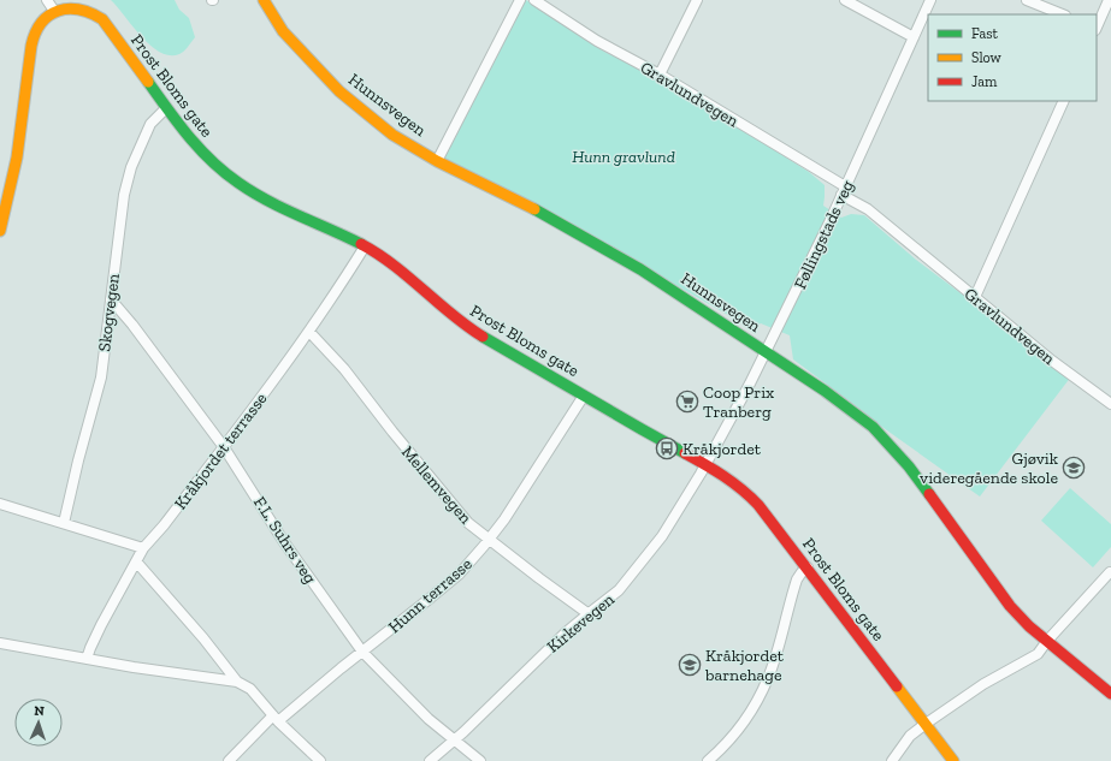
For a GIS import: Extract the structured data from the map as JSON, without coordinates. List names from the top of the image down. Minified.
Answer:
{"streets":{"main road":["Prost Bloms gate","Hunnsvegen"],"street":["Gravlundvegen","Føllingstads veg","Skogvegen","Kråkjordet terrasse","Mellemvegen","F.L. Suhrs veg","Hunn terrasse","Kirkevegen"]},"crossings":[["Prost Bloms gate","Føllingstads veg"],["Prost Bloms gate","Skogvegen"],["Prost Bloms gate","Kråkjordet terrasse"],["Prost Bloms gate","Hunn terrasse"],["Prost Bloms gate","Kirkevegen"],["Gravlundvegen","Føllingstads veg"],["Hunnsvegen","Føllingstads veg"],["Føllingstads veg","Kirkevegen"],["Skogvegen","F.L. Suhrs veg"],["Kråkjordet terrasse","Mellemvegen"],["Kråkjordet terrasse","F.L. Suhrs veg"],["Mellemvegen","Hunn terrasse"],["Mellemvegen","Kirkevegen"],["F.L. Suhrs veg","Hunn terrasse"],["F.L. Suhrs veg","Kirkevegen"]],"parks":["Hunn gravlund"],"places":{"supermarket":["Coop Prix Tranberg"],"bus stop":["Kråkjordet"],"school or university":["Gjøvik videregående skole","Kråkjordet barnehage"]},"legend":["Fast","Slow","Jam"],"north":"top"}
